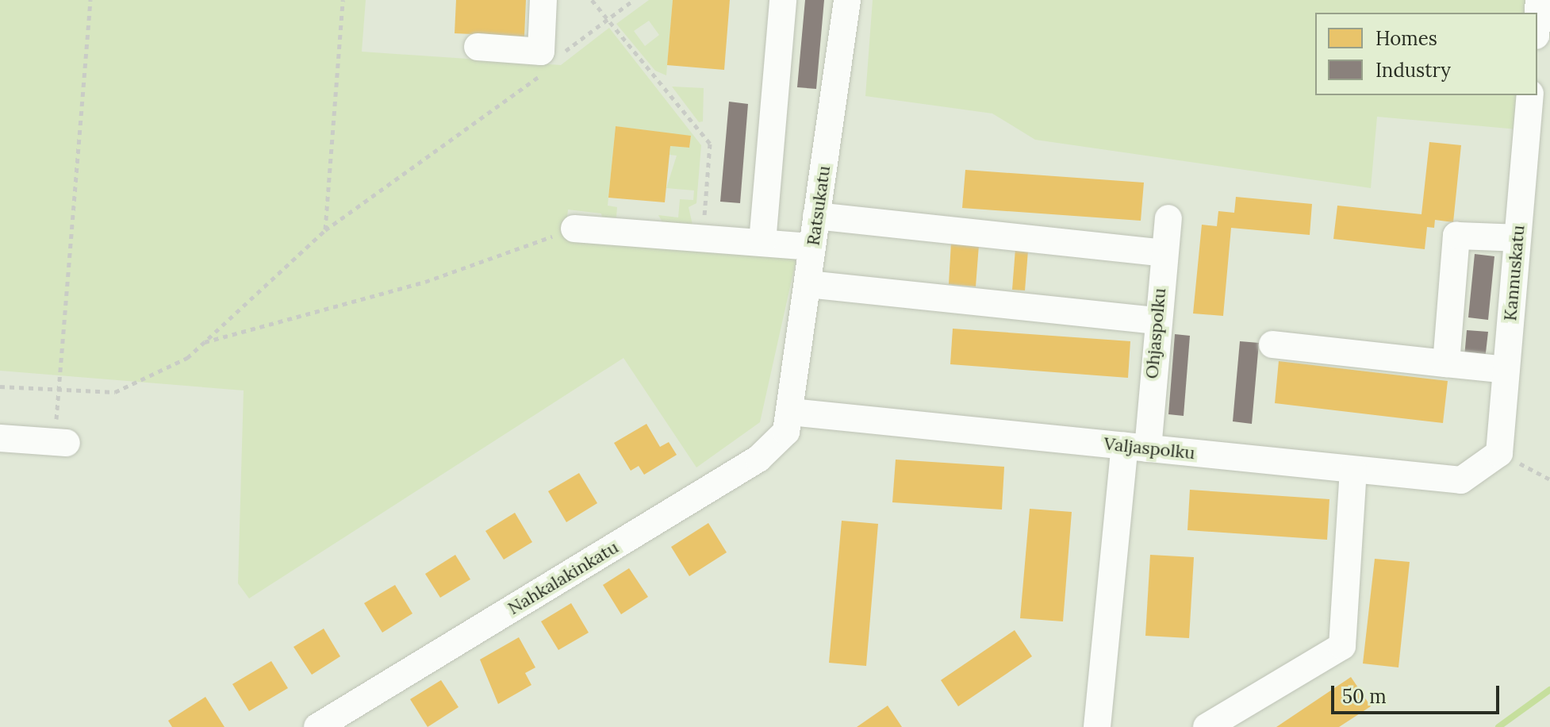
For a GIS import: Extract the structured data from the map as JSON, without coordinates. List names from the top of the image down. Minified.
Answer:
{"streets":{"street":["Ratsukatu","Kannuskatu","Ohjaspolku","Valjaspolku","Nahkalakinkatu"]},"crossings":[["Ratsukatu","Valjaspolku"],["Ratsukatu","Nahkalakinkatu"],["Kannuskatu","Valjaspolku"],["Ohjaspolku","Valjaspolku"],["Valjaspolku","Nahkalakinkatu"]],"legend":["Homes","Industry"],"scale_bar":"50 m"}
